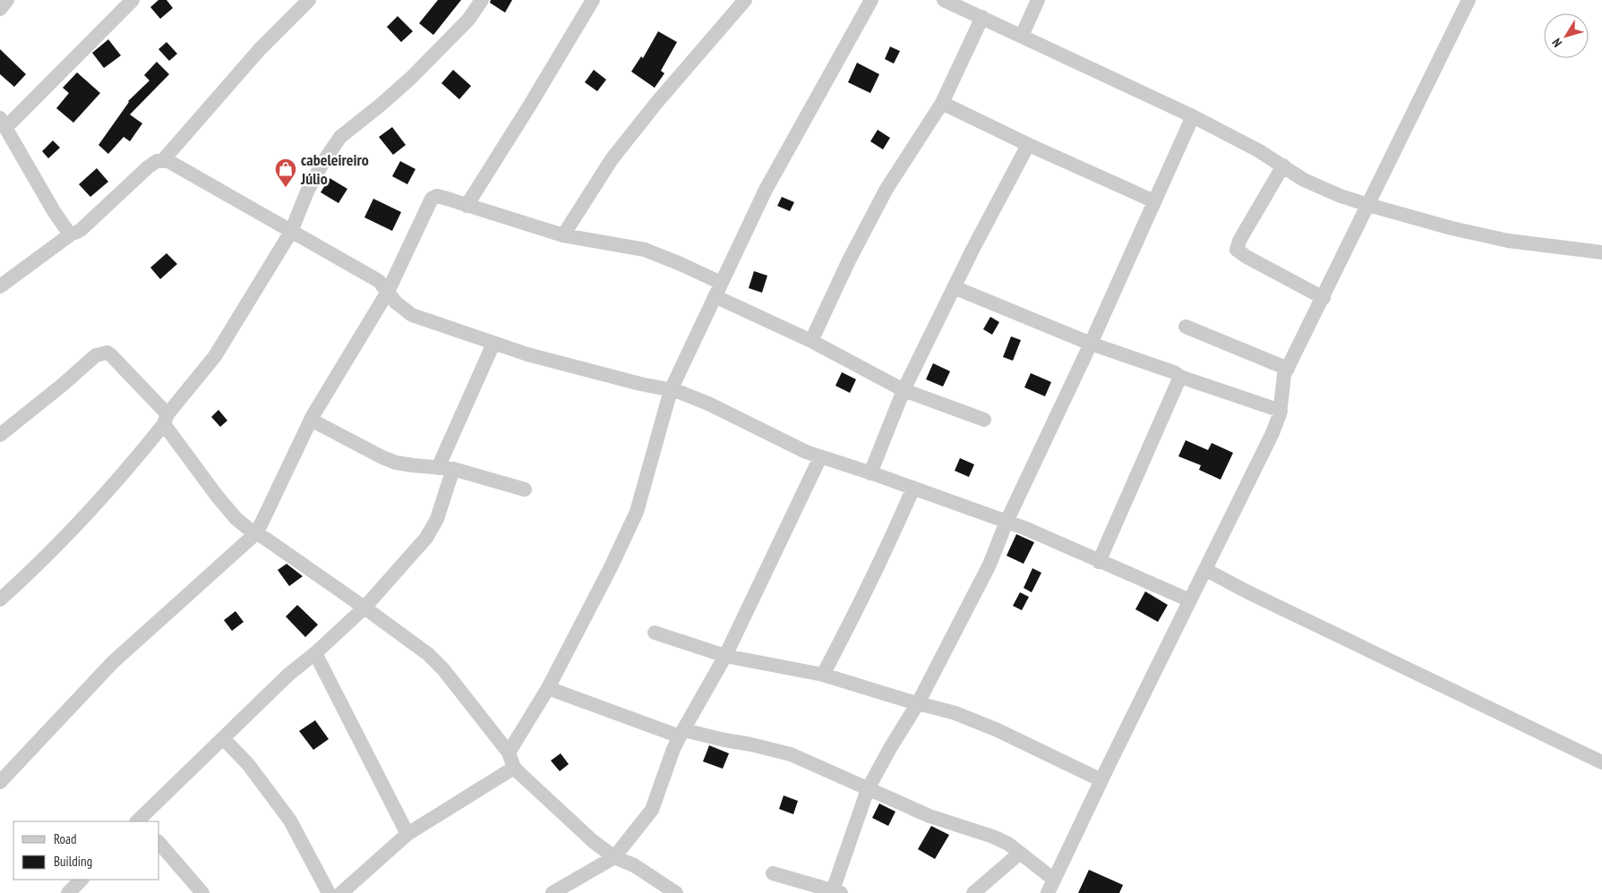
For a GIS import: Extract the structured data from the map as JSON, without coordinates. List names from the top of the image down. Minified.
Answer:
{"places":{"shop":["cabeleireiro Júlio"]},"legend":["Road","Building"],"north":"bottom left"}
